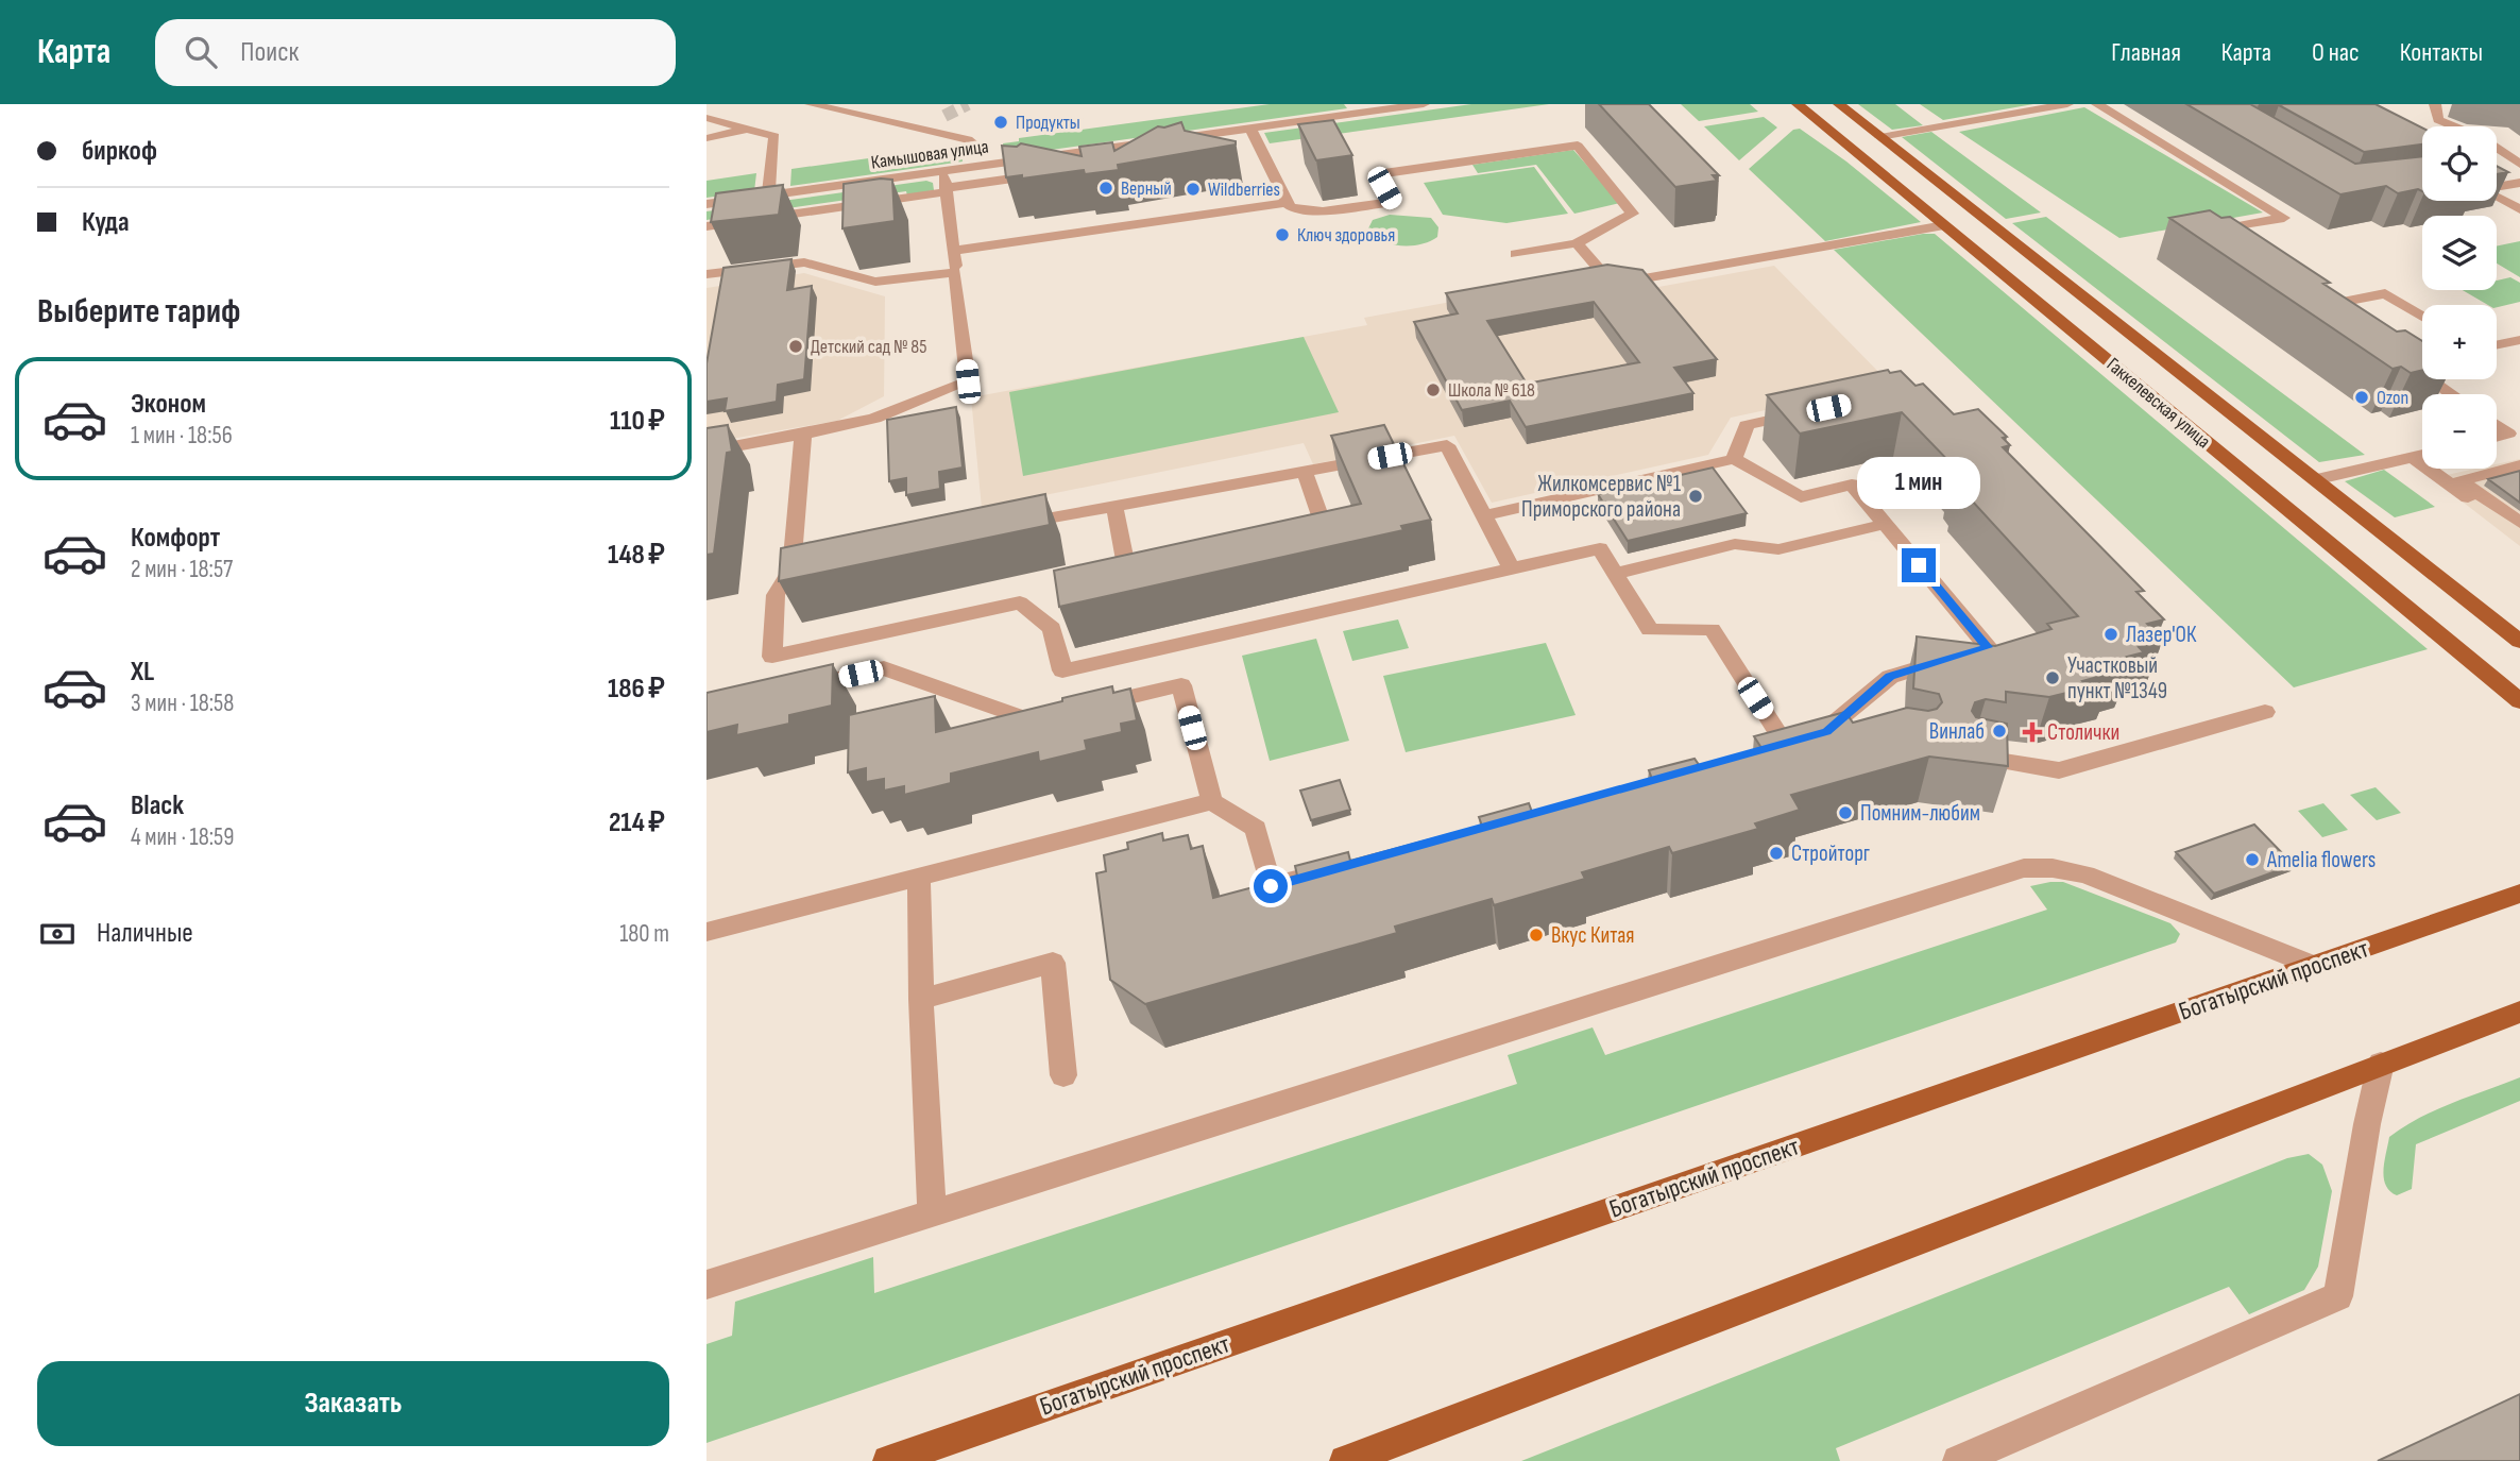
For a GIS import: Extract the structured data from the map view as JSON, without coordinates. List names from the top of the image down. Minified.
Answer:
{"streets":{"main road":["Гаккелевская улица","Богатырский проспект"],"street":["Камышовая улица"]},"places":{"other":["Продукты","Верный","Wildberries","Ключ здоровья","Детский сад № 85","Школа № 618","Ozon","Жилкомсервис №1 Приморского района","Лазер'ОК","Участковый пункт №1349","Винлаб","Помним-любим","Стройторг","Amelia flowers","Вкус Китая"],"health":["Столички"]},"page":{"header":"Карта","search":"Поиск","nav":["Главная","Карта","О нас","Контакты"],"banner":["биркоф","Куда"],"map_buttons":["+","−"],"heading":"Выберите тариф","list":[{"name":"Эконом","note":"1 мин · 18:56","value":"110 ₽"},{"name":"Комфорт","note":"2 мин · 18:57","value":"148 ₽"},{"name":"XL","note":"3 мин · 18:58","value":"186 ₽"},{"name":"Black","note":"4 мин · 18:59","value":"214 ₽"}],"bubble":"1 мин","pay":["Наличные","180 m"],"buttons":"Заказать"}}
